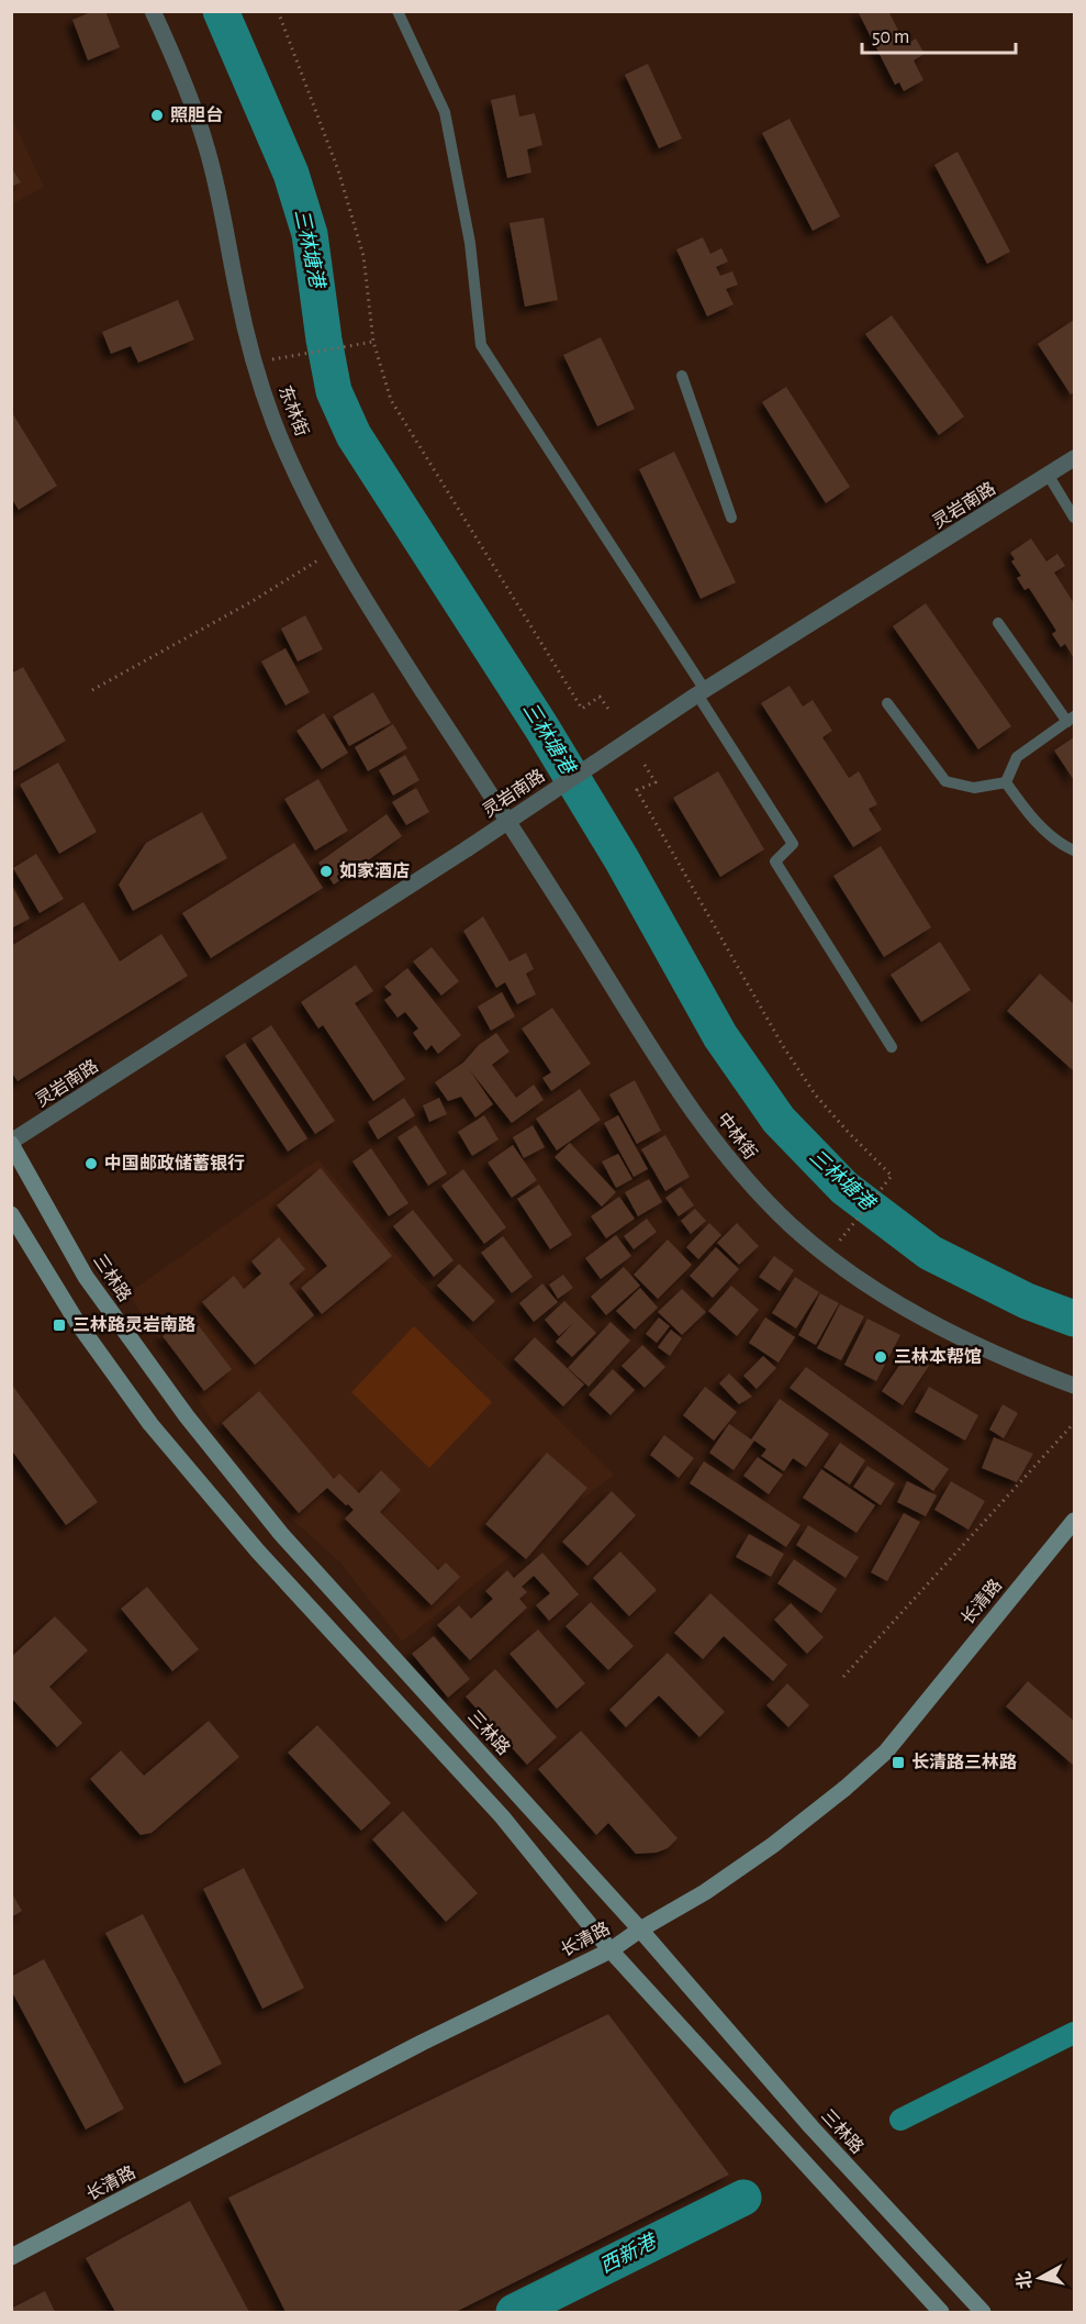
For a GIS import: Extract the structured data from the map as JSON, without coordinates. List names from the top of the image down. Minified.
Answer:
{"streets":{"main road":["三林路","长清路"],"street":["东林街","灵岩南路","中林街"]},"crossings":[["东林街","中林街"],["灵岩南路","三林路"],["三林路","长清路"]],"water":["三林塘港","西新港"],"places":{"other":["照胆台","如家酒店","中国邮政储蓄银行","三林本帮馆"],"transit":["三林路灵岩南路","长清路三林路"]},"scale_bar":"50 m","north":"left"}
